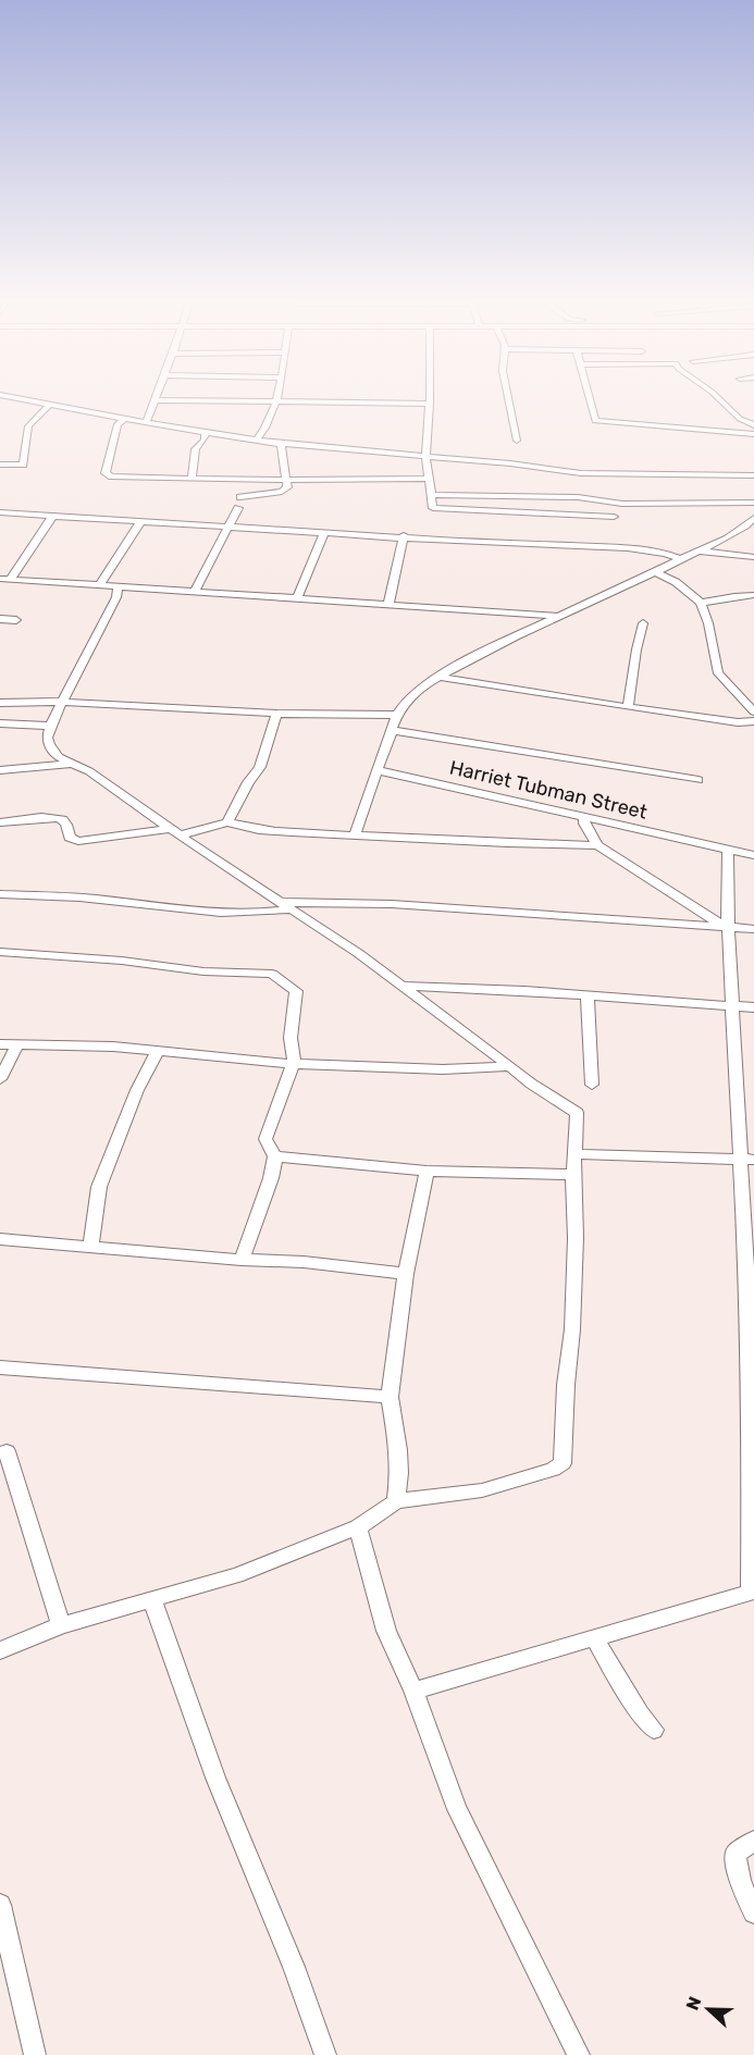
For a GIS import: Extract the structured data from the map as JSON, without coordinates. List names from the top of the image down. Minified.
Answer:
{"streets":{"street":["Harriet Tubman Street"]},"north":"left"}
